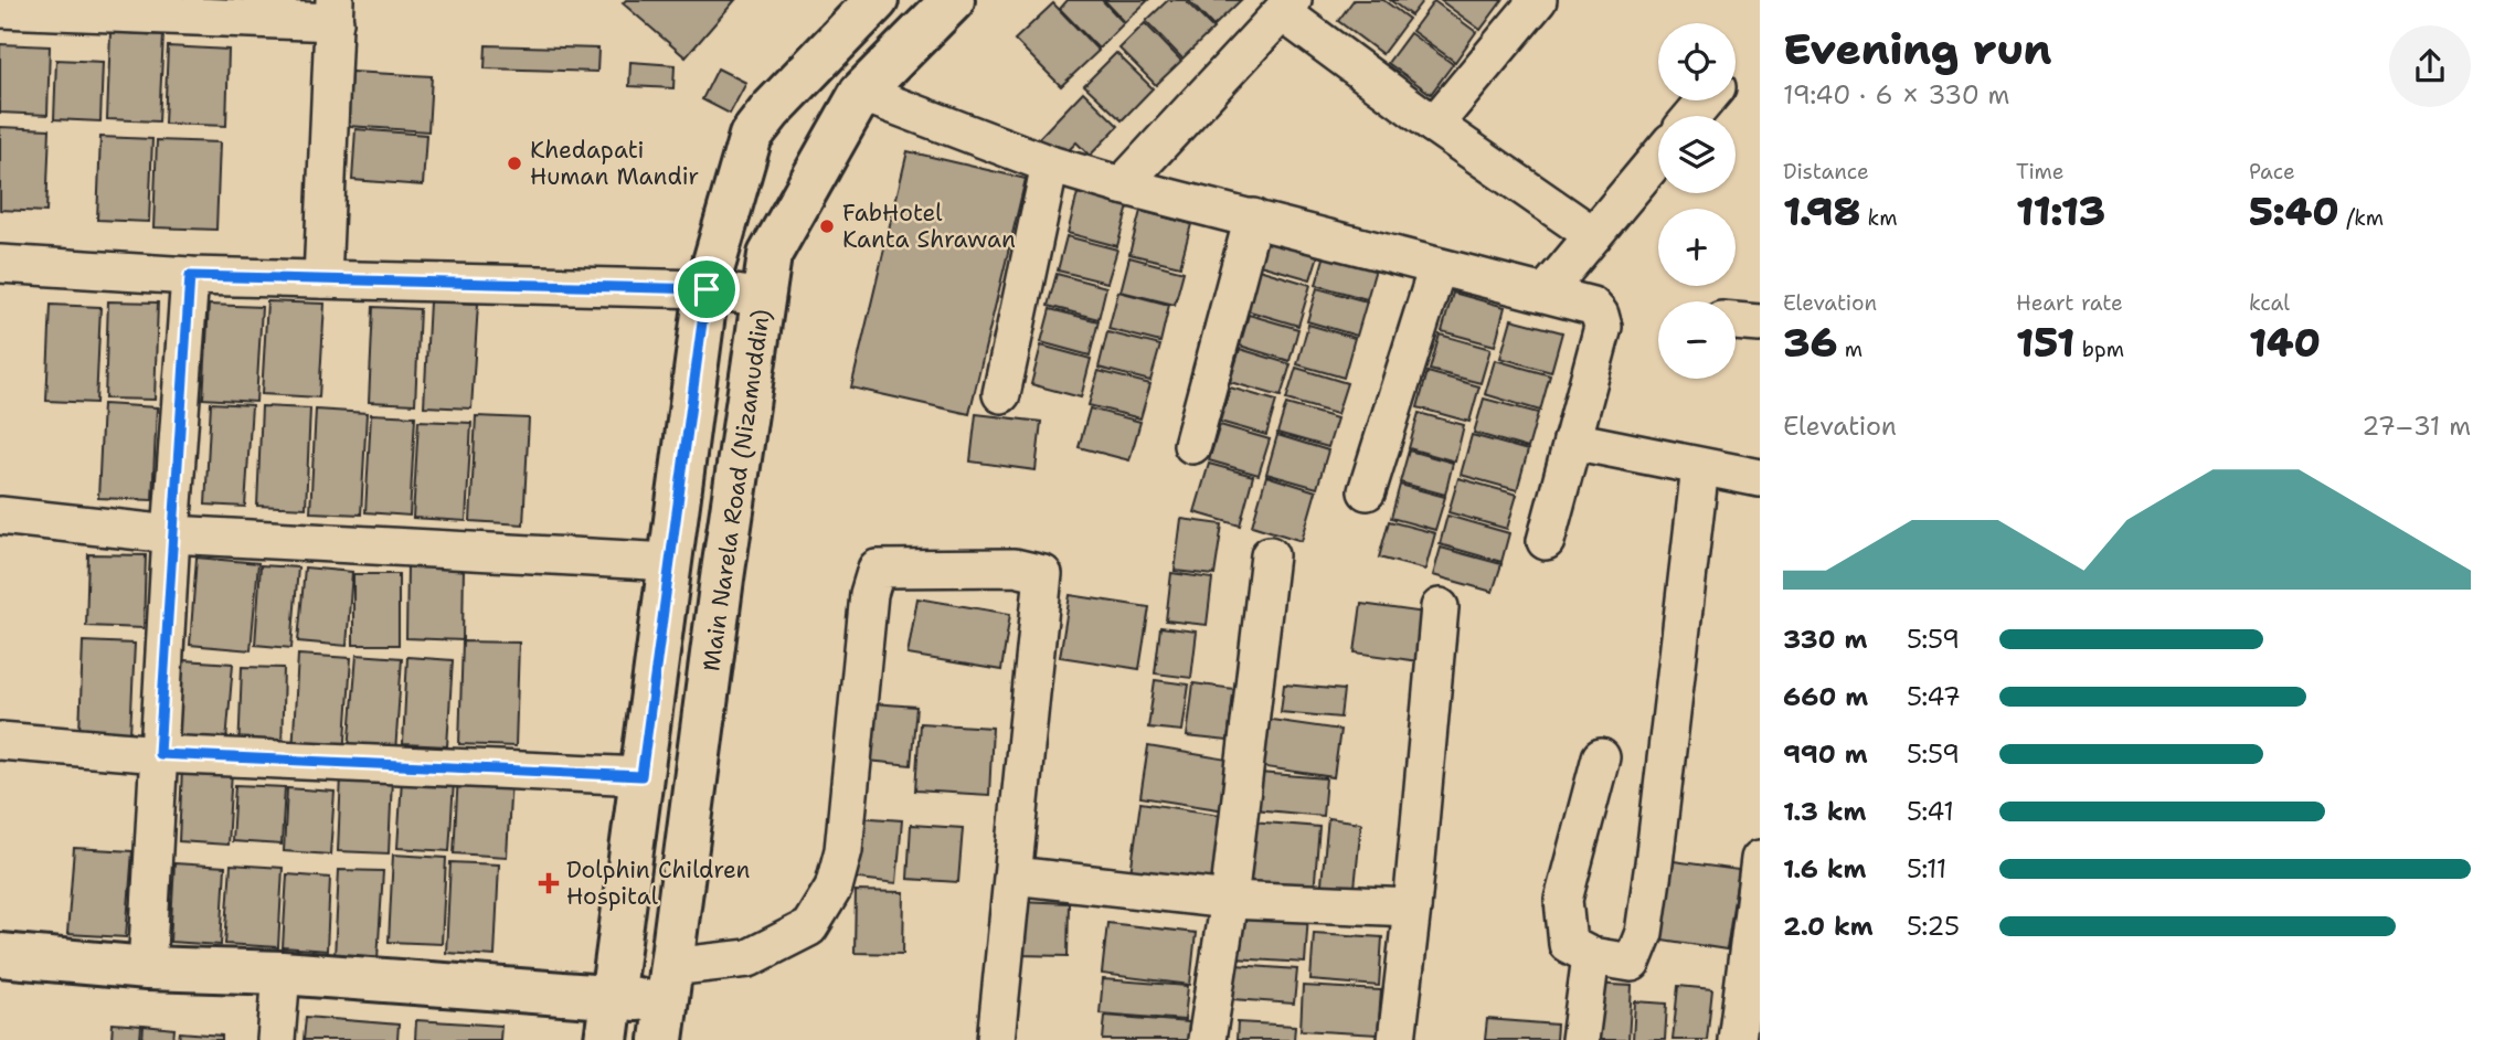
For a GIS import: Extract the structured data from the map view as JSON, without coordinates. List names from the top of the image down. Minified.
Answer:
{"streets":{"street":["Main Narela Road (Nizamuddin)"]},"places":{"other":["Khedapati Human Mandir","FabHotel Kanta Shrawan"],"health":["Dolphin Children Hospital"]},"page":{"heading":["Evening run","19:40 · 6 × 330 m"],"map_buttons":["+","−"],"stats":[["Distance","1.98 km"],["Time","11:13"],["Pace","5:40 /km"],["Elevation","36 m"],["Heart rate","151 bpm"],["kcal","140"]],"chart":["Elevation","27–31 m"],"list":[{"name":"330 m","note":"5:59"},{"name":"660 m","note":"5:47"},{"name":"990 m","note":"5:59"},{"name":"1.3 km","note":"5:41"},{"name":"1.6 km","note":"5:11"},{"name":"2.0 km","note":"5:25"}]}}
